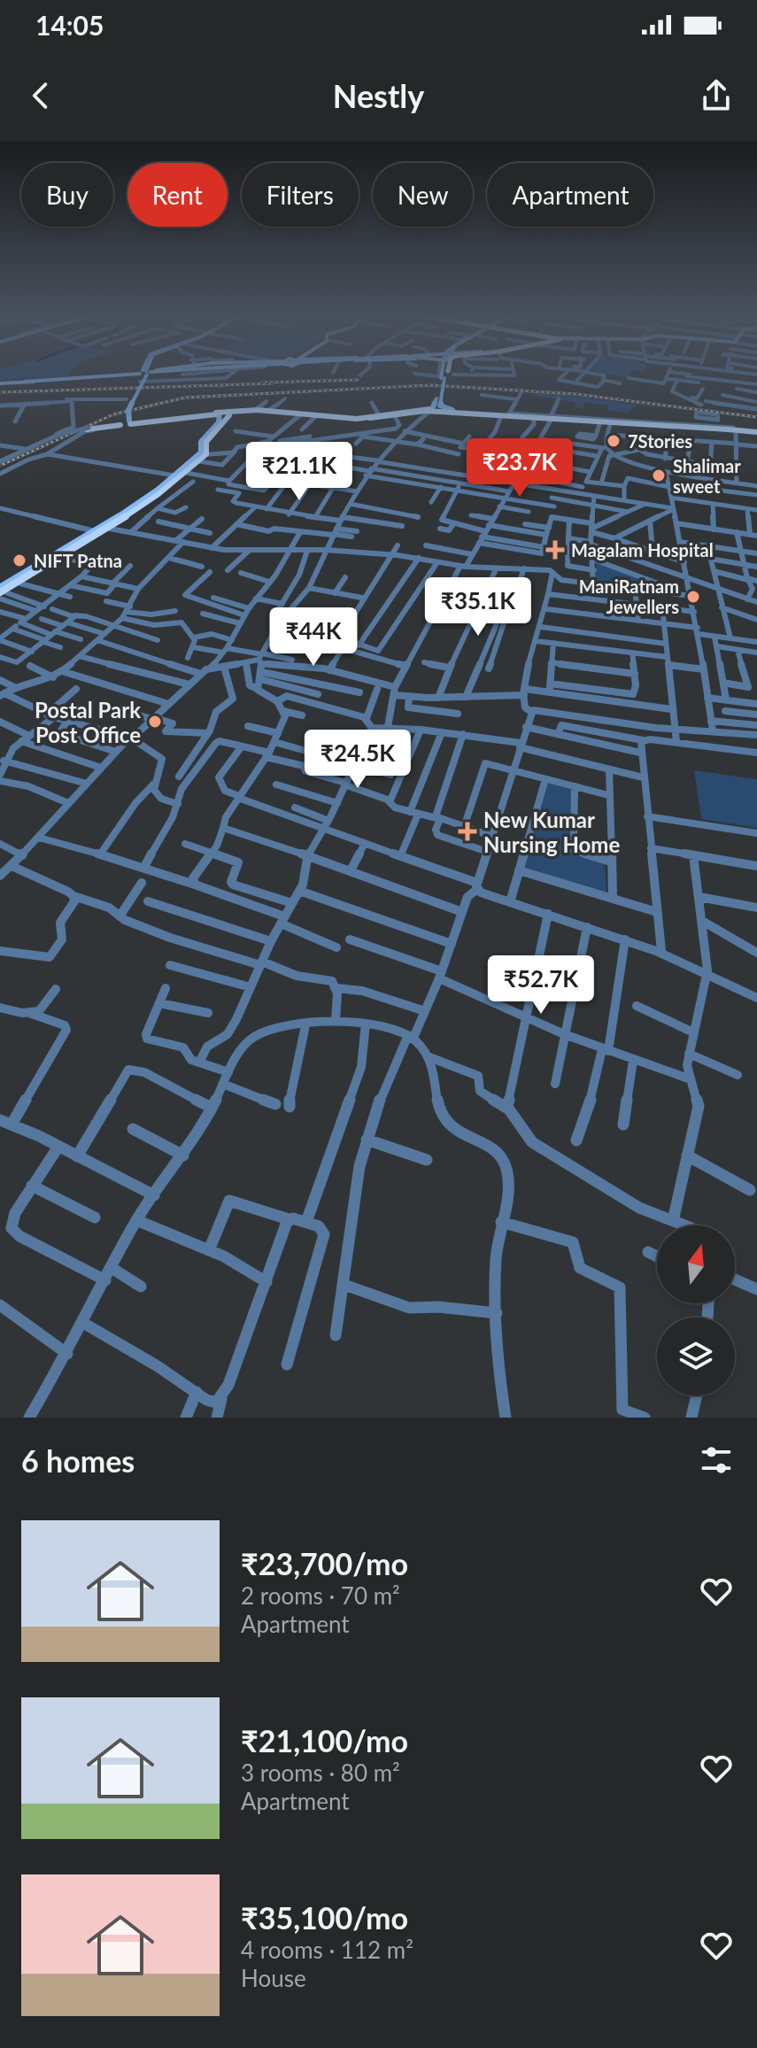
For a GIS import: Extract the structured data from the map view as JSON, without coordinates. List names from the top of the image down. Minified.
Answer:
{"places":{"other":["7Stories","Shalimar sweet","NIFT Patna","ManiRatnam Jewellers","Postal Park Post Office"],"health":["Magalam Hospital","New Kumar Nursing Home"]},"north":"top","page":{"status":"14:05","header":"Nestly","chip":["Buy","Rent","Filters","New","Apartment"],"price":["₹23.7K","₹21.1K","₹35.1K","₹44K","₹24.5K","₹52.7K"],"heading":"6 homes","list":[{"name":"₹23,700/mo","note":"2 rooms · 70 m² · Apartment"},{"name":"₹21,100/mo","note":"3 rooms · 80 m² · Apartment"},{"name":"₹35,100/mo","note":"4 rooms · 112 m² · House"}]}}
